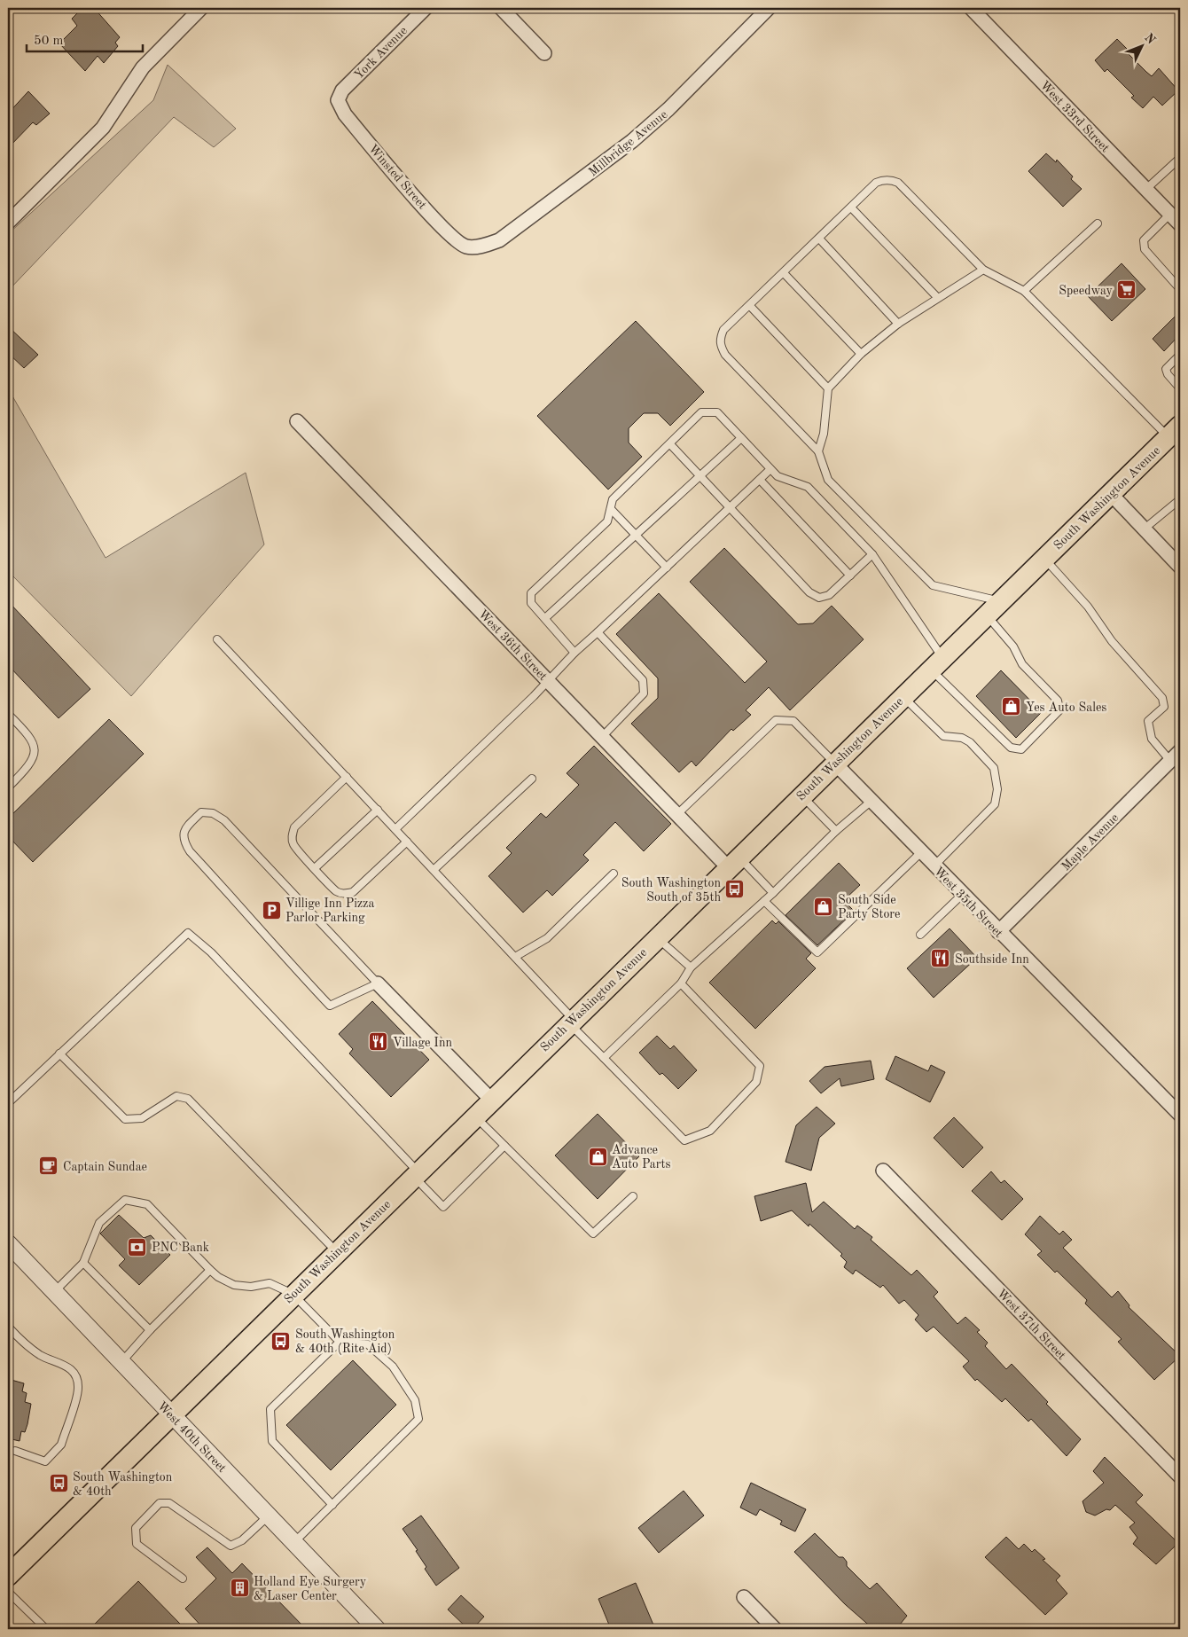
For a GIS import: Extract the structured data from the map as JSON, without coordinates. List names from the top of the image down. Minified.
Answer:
{"streets":{"main road":["South Washington Avenue"],"street":["York Avenue","West 33rd Street","Millbridge Avenue","Winsted Street","West 36th Street","Maple Avenue","West 35th Street","West 37th Street","West 40th Street"]},"crossings":[["York Avenue","Winsted Street"],["Millbridge Avenue","Winsted Street"],["South Washington Avenue","West 36th Street"],["South Washington Avenue","West 35th Street"],["South Washington Avenue","West 40th Street"],["Maple Avenue","West 35th Street"]],"places":{"supermarket":["Speedway"],"shop":["Yes Auto Sales","South Side Party Store","Advance Auto Parts"],"bus stop":["South Washington South of 35th","South Washington & 40th (Rite Aid)","South Washington & 40th"],"parking":["Villige Inn Pizza Parlor Parking"],"restaurant":["Southside Inn","Village Inn"],"cafe":["Captain Sundae"],"bank":["PNC Bank"],"building":["Holland Eye Surgery & Laser Center"]},"scale_bar":"50 m","north":"top right"}
